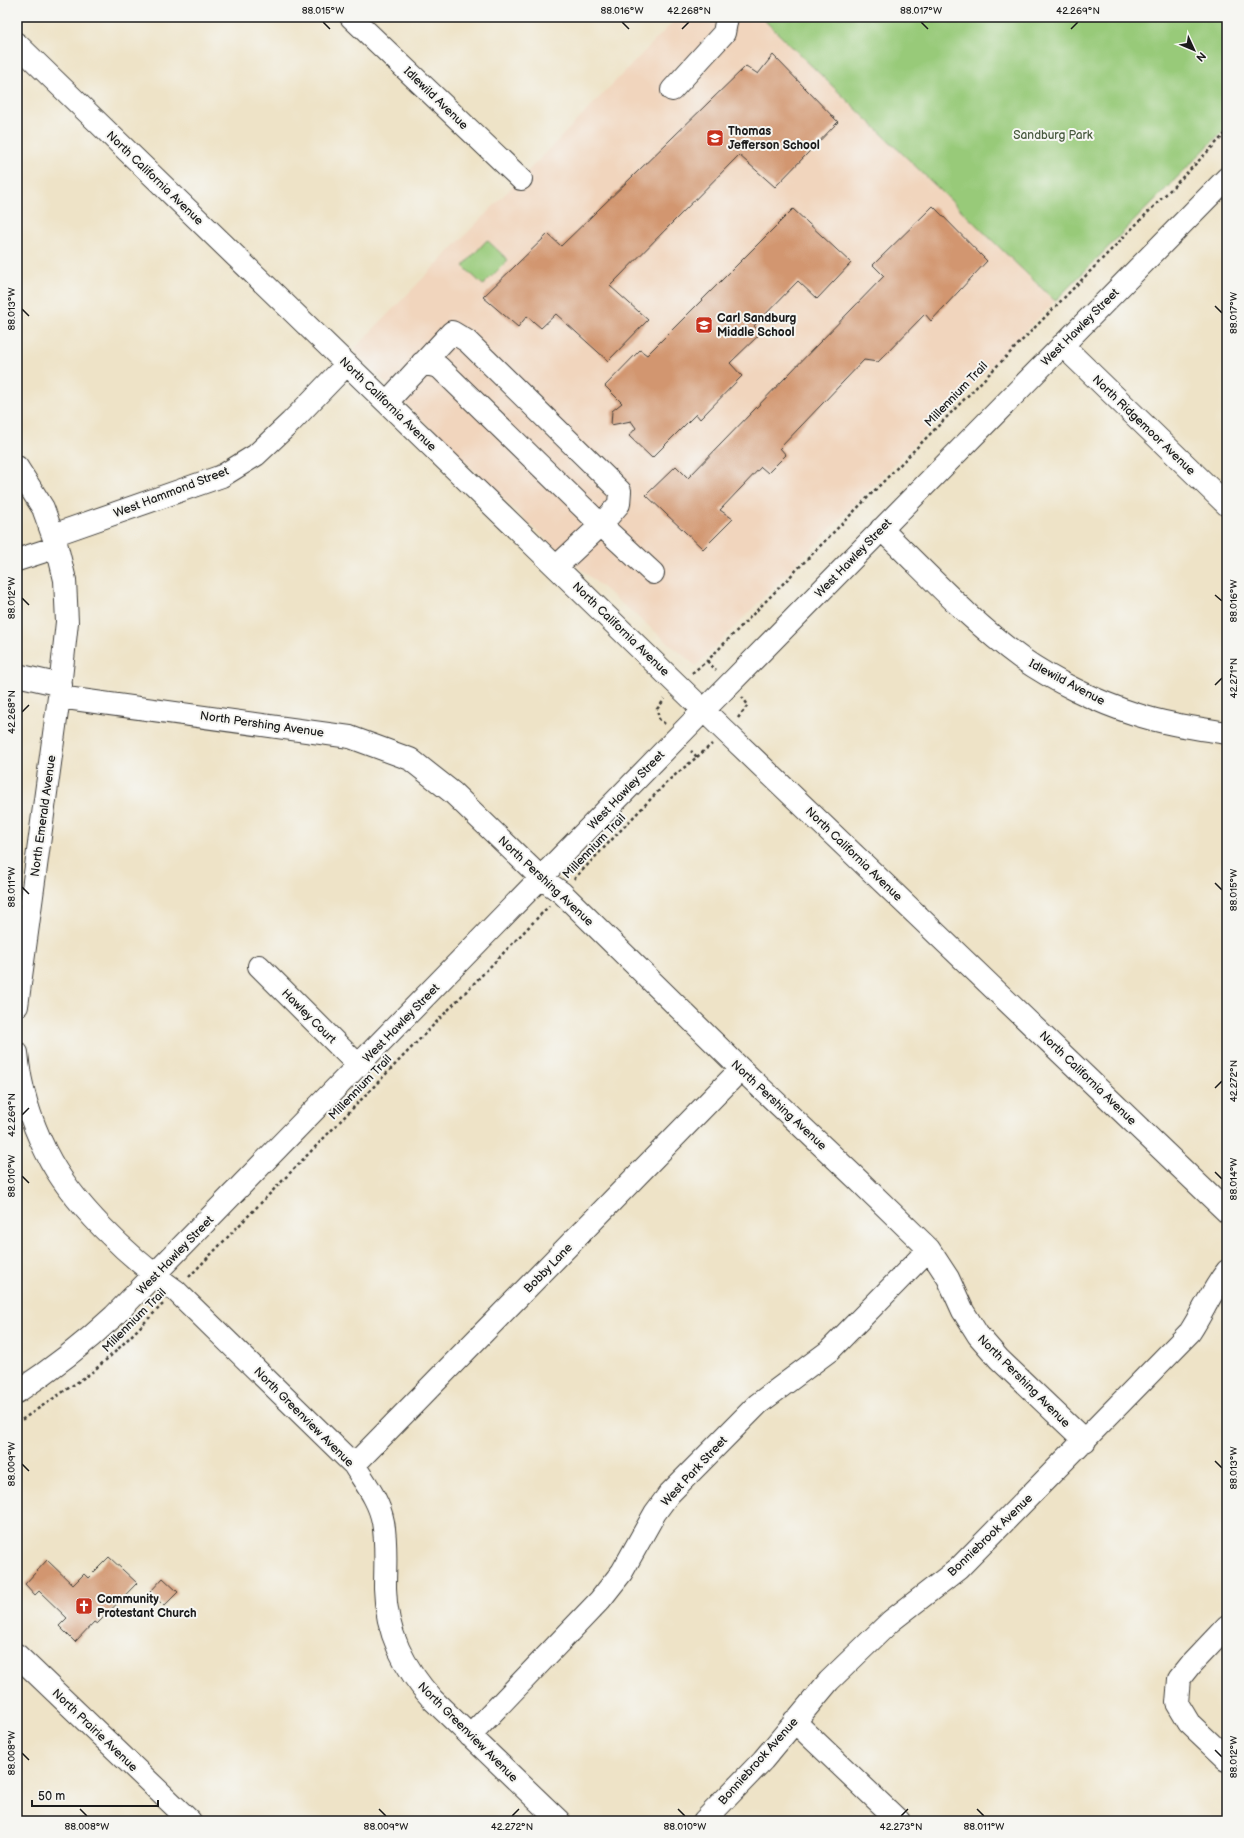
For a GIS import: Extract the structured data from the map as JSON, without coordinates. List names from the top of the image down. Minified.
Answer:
{"streets":{"street":["Idlewild Avenue","North California Avenue","West Hawley Street","North Ridgemoor Avenue","West Hammond Street","North Pershing Avenue","North Emerald Avenue","Hawley Court","Bobby Lane","North Greenview Avenue","West Park Street","Bonniebrook Avenue","North Prairie Avenue"],"path":["Millennium Trail"]},"crossings":[["Idlewild Avenue","West Hawley Street"],["North California Avenue","West Hawley Street"],["North California Avenue","West Hammond Street"],["West Hawley Street","North Ridgemoor Avenue"],["West Hawley Street","North Pershing Avenue"],["West Hawley Street","Hawley Court"],["West Hawley Street","North Greenview Avenue"],["Millennium Trail","North Pershing Avenue"],["Millennium Trail","North Greenview Avenue"],["North Pershing Avenue","North Emerald Avenue"],["North Pershing Avenue","Bobby Lane"],["North Pershing Avenue","West Park Street"],["North Pershing Avenue","Bonniebrook Avenue"],["Bobby Lane","North Greenview Avenue"],["North Greenview Avenue","West Park Street"]],"parks":["Sandburg Park"],"places":{"school or university":["Thomas Jefferson School","Carl Sandburg Middle School"],"church":["Community Protestant Church"]},"scale_bar":"50 m","north":"bottom right","coordinates":["88.015°W","88.016°W","42.268°N","88.017°W","42.269°N","88.013°W","88.012°W","42.271°N","88.011°W","42.272°N","88.010°W","88.014°W","88.009°W","88.008°W","42.273°N"]}
